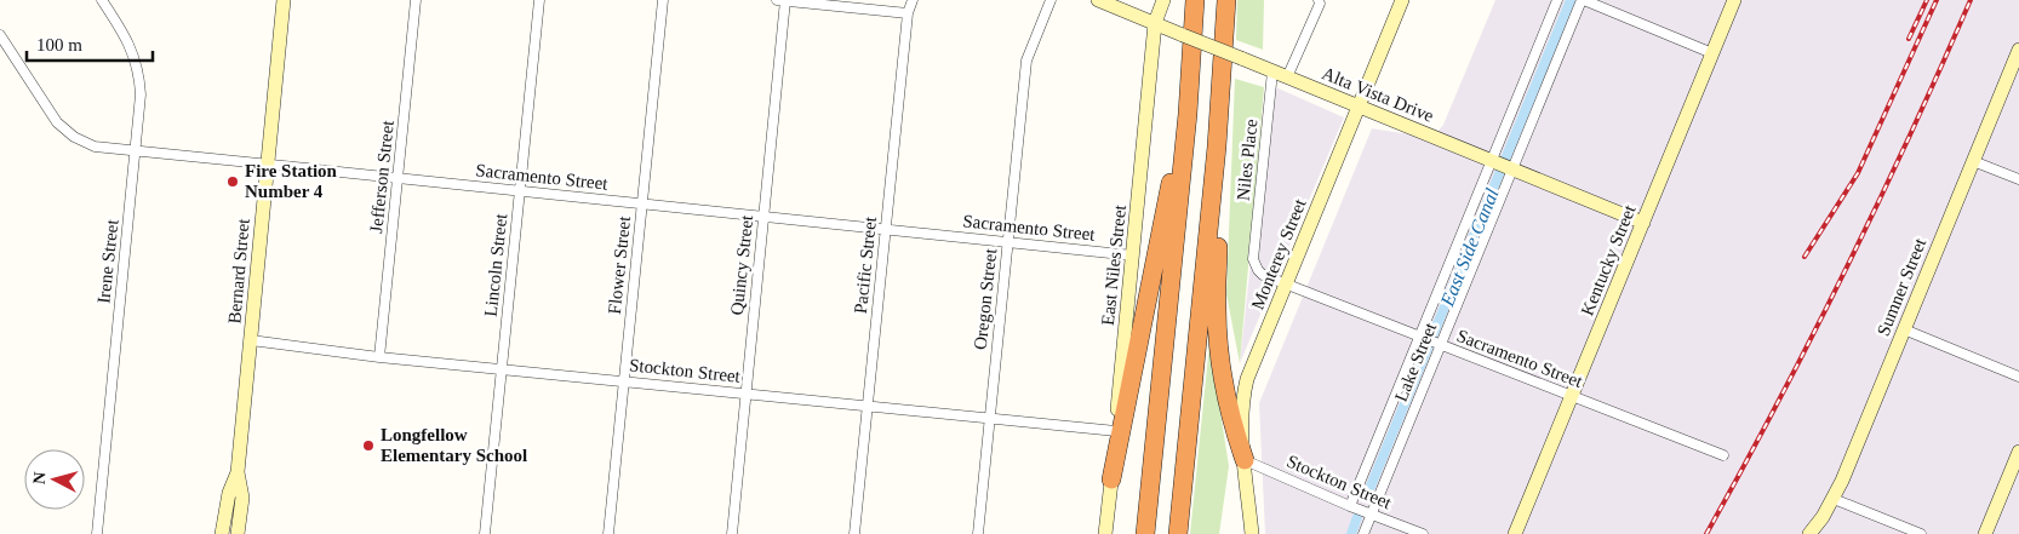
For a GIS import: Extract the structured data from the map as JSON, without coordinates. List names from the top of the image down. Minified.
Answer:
{"streets":{"street":["Alta Vista Drive","Niles Place","Jefferson Street","Sacramento Street","Monterey Street","Kentucky Street","Irene Street","Lincoln Street","Flower Street","Quincy Street","Pacific Street","East Niles Street","Bernard Street","Sumner Street","Oregon Street","Lake Street","Stockton Street"]},"crossings":[["Alta Vista Drive","Niles Place"],["Alta Vista Drive","Monterey Street"],["Alta Vista Drive","Kentucky Street"],["Alta Vista Drive","East Niles Street"],["Alta Vista Drive","Lake Street"],["Niles Place","Sacramento Street"],["Jefferson Street","Sacramento Street"],["Jefferson Street","Stockton Street"],["Sacramento Street","Monterey Street"],["Sacramento Street","Kentucky Street"],["Sacramento Street","Irene Street"],["Sacramento Street","Lincoln Street"],["Sacramento Street","Flower Street"],["Sacramento Street","Quincy Street"],["Sacramento Street","Pacific Street"],["Sacramento Street","East Niles Street"],["Sacramento Street","Bernard Street"],["Sacramento Street","Oregon Street"],["Sacramento Street","Lake Street"],["Monterey Street","Stockton Street"],["Lincoln Street","Stockton Street"],["Flower Street","Stockton Street"],["Quincy Street","Stockton Street"],["Pacific Street","Stockton Street"],["East Niles Street","Stockton Street"],["Bernard Street","Stockton Street"],["Oregon Street","Stockton Street"],["Lake Street","Stockton Street"]],"water":["East Side Canal"],"places":["Fire Station Number 4","Longfellow Elementary School"],"scale_bar":"100 m","north":"left"}
